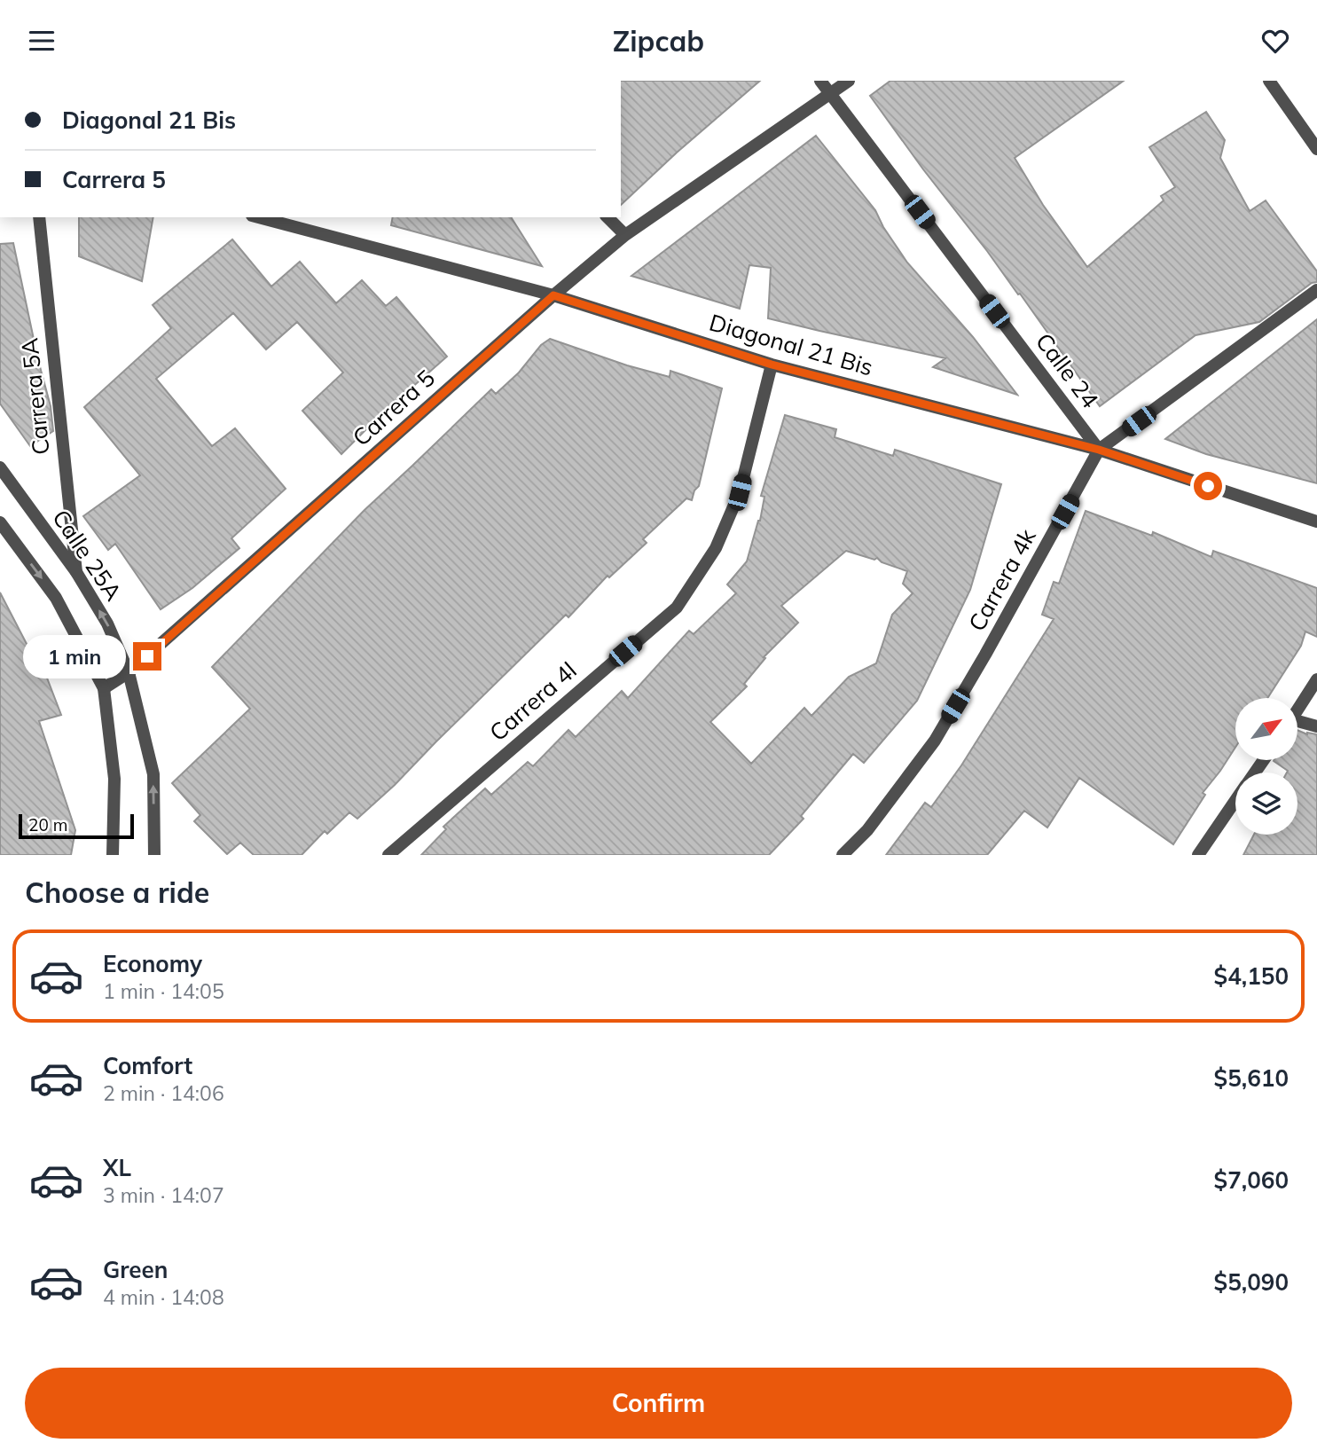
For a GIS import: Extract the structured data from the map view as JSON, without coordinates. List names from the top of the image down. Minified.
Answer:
{"streets":{"street":["Diagonal 21 Bis","Calle 24","Carrera 5A","Carrera 5","Calle 25A","Carrera 4k","Carrera 4l"]},"crossings":[["Diagonal 21 Bis","Calle 24"],["Diagonal 21 Bis","Carrera 5"],["Diagonal 21 Bis","Carrera 4k"],["Diagonal 21 Bis","Carrera 4l"],["Calle 24","Carrera 5"],["Calle 24","Carrera 4k"],["Carrera 5A","Calle 25A"],["Carrera 5","Calle 25A"]],"scale_bar":"20 m","north":"top right","page":{"header":"Zipcab","banner":["Diagonal 21 Bis","Carrera 5"],"bubble":"1 min","scale":"20 m","heading":"Choose a ride","list":[{"name":"Economy","note":"1 min · 14:05","value":"$4,150"},{"name":"Comfort","note":"2 min · 14:06","value":"$5,610"},{"name":"XL","note":"3 min · 14:07","value":"$7,060"},{"name":"Green","note":"4 min · 14:08","value":"$5,090"}],"buttons":"Confirm"}}
